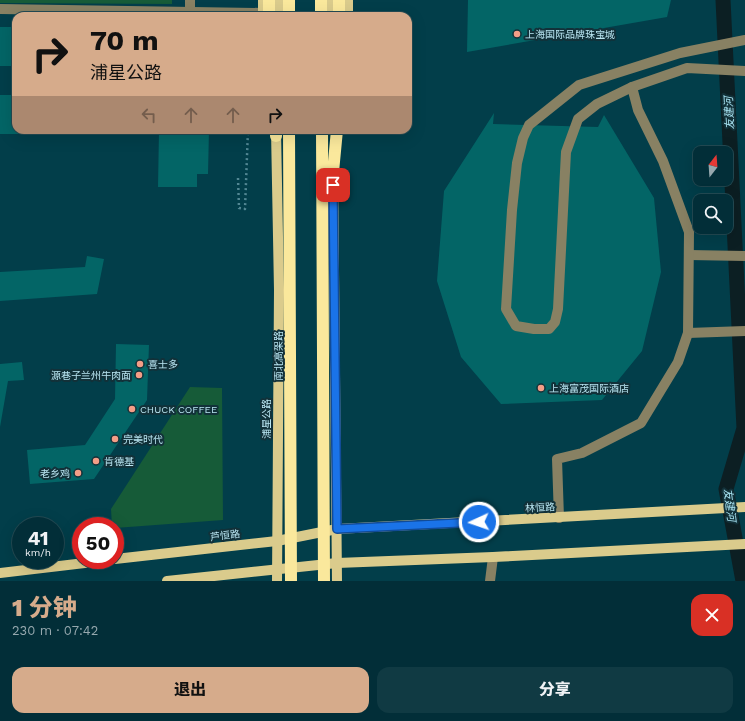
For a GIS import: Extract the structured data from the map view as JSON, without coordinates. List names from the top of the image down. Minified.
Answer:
{"streets":{"highway":["南北高架路"],"main road":["浦星公路","林恒路","芦恒路"]},"crossings":[["浦星公路","芦恒路"],["林恒路","芦恒路"]],"water":["友建河"],"places":["上海国际品牌珠宝城","喜士多","源巷子兰州牛肉面","上海富茂国际酒店","CHUCK COFFEE","完美时代","肯德基","老乡鸡"],"north":"top","page":{"turn":["70 m","浦星公路"],"speed":"41 km/h","limit":"50","heading":["1 分钟","230 m · 07:42"],"buttons":["退出","分享"]}}
